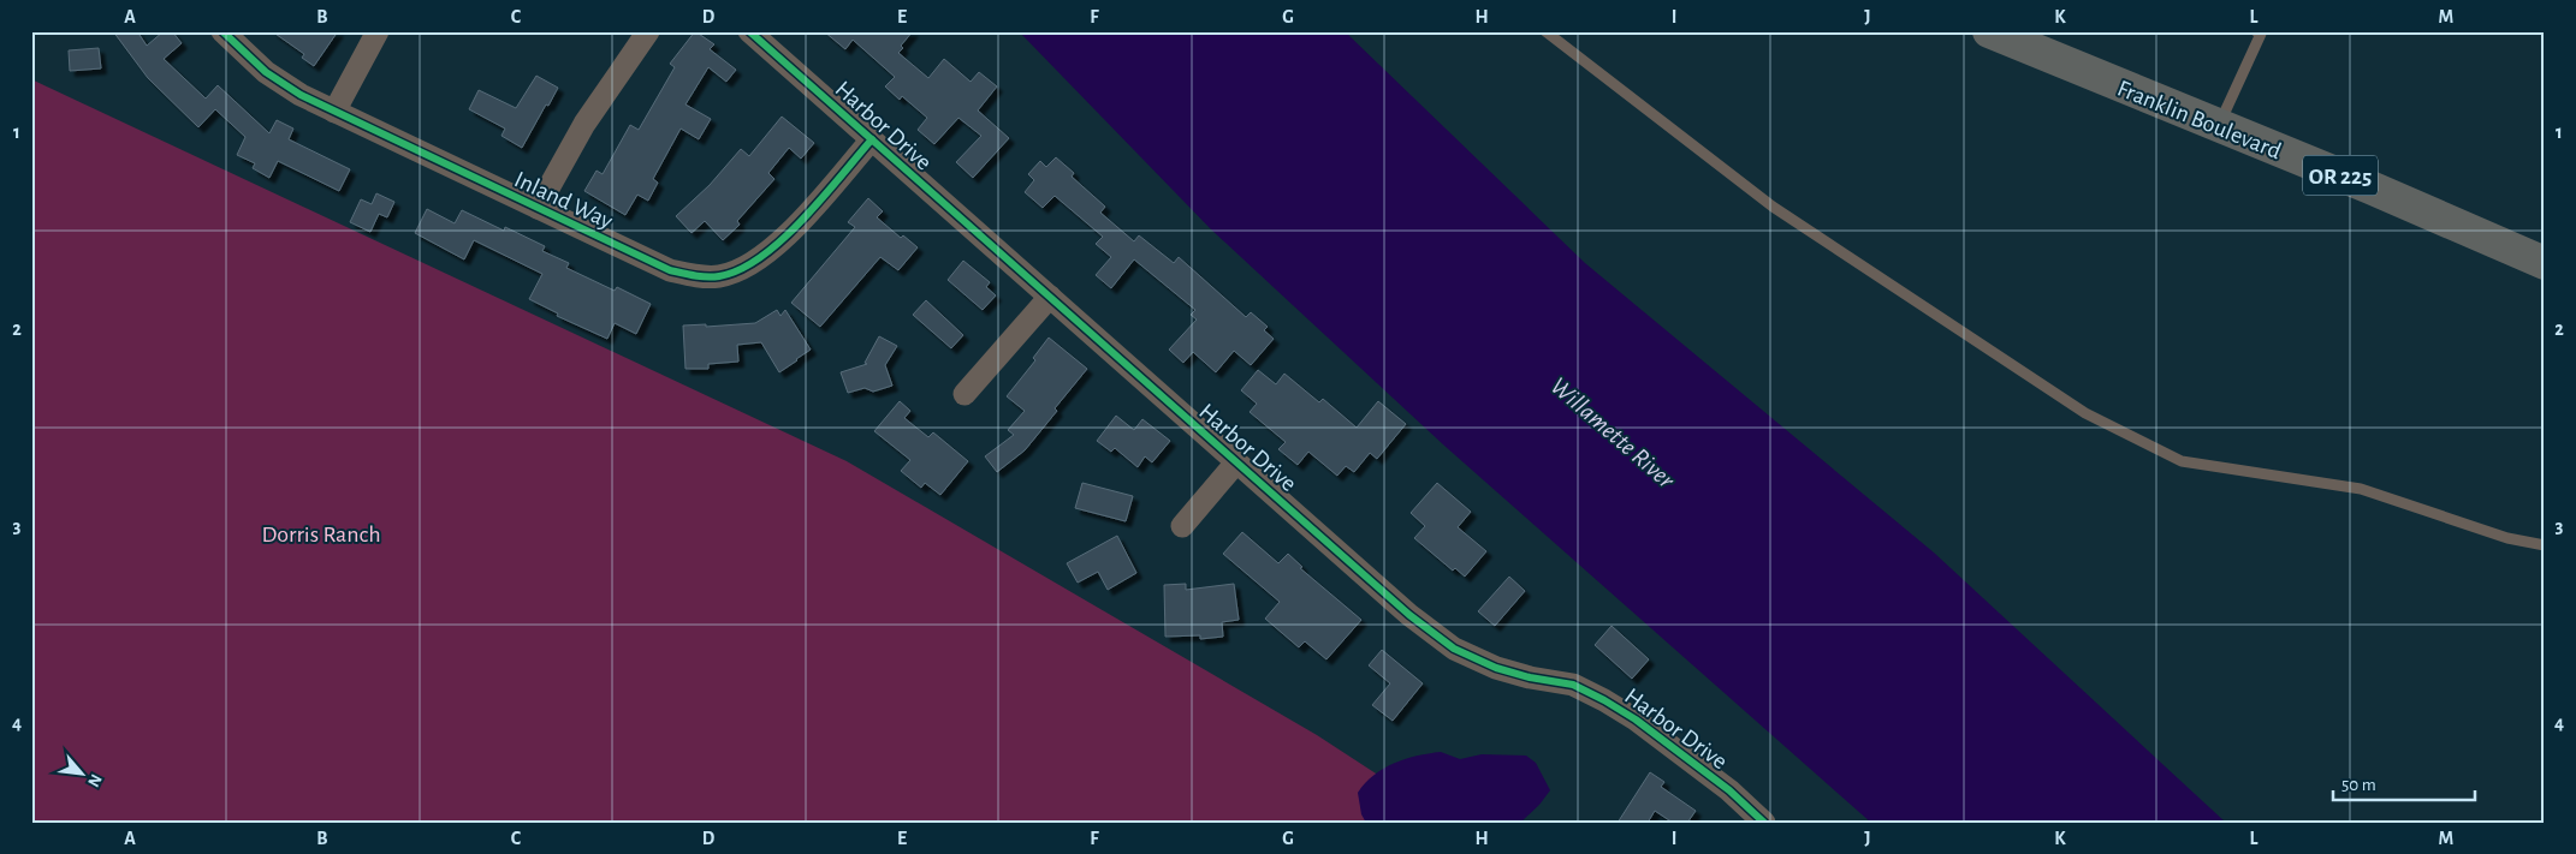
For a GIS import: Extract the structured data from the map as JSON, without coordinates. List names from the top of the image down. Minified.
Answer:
{"streets":{"main road":["Franklin Boulevard","OR 225"],"street":["Harbor Drive","Inland Way"]},"crossings":[["Harbor Drive","Inland Way"]],"water":["Willamette River"],"parks":["Dorris Ranch"],"scale_bar":"50 m","north":"bottom right","grid":{"columns":["A","B","C","D","E","F","G","H","I","J","K","L","M"],"rows":["1","2","3","4"]}}
